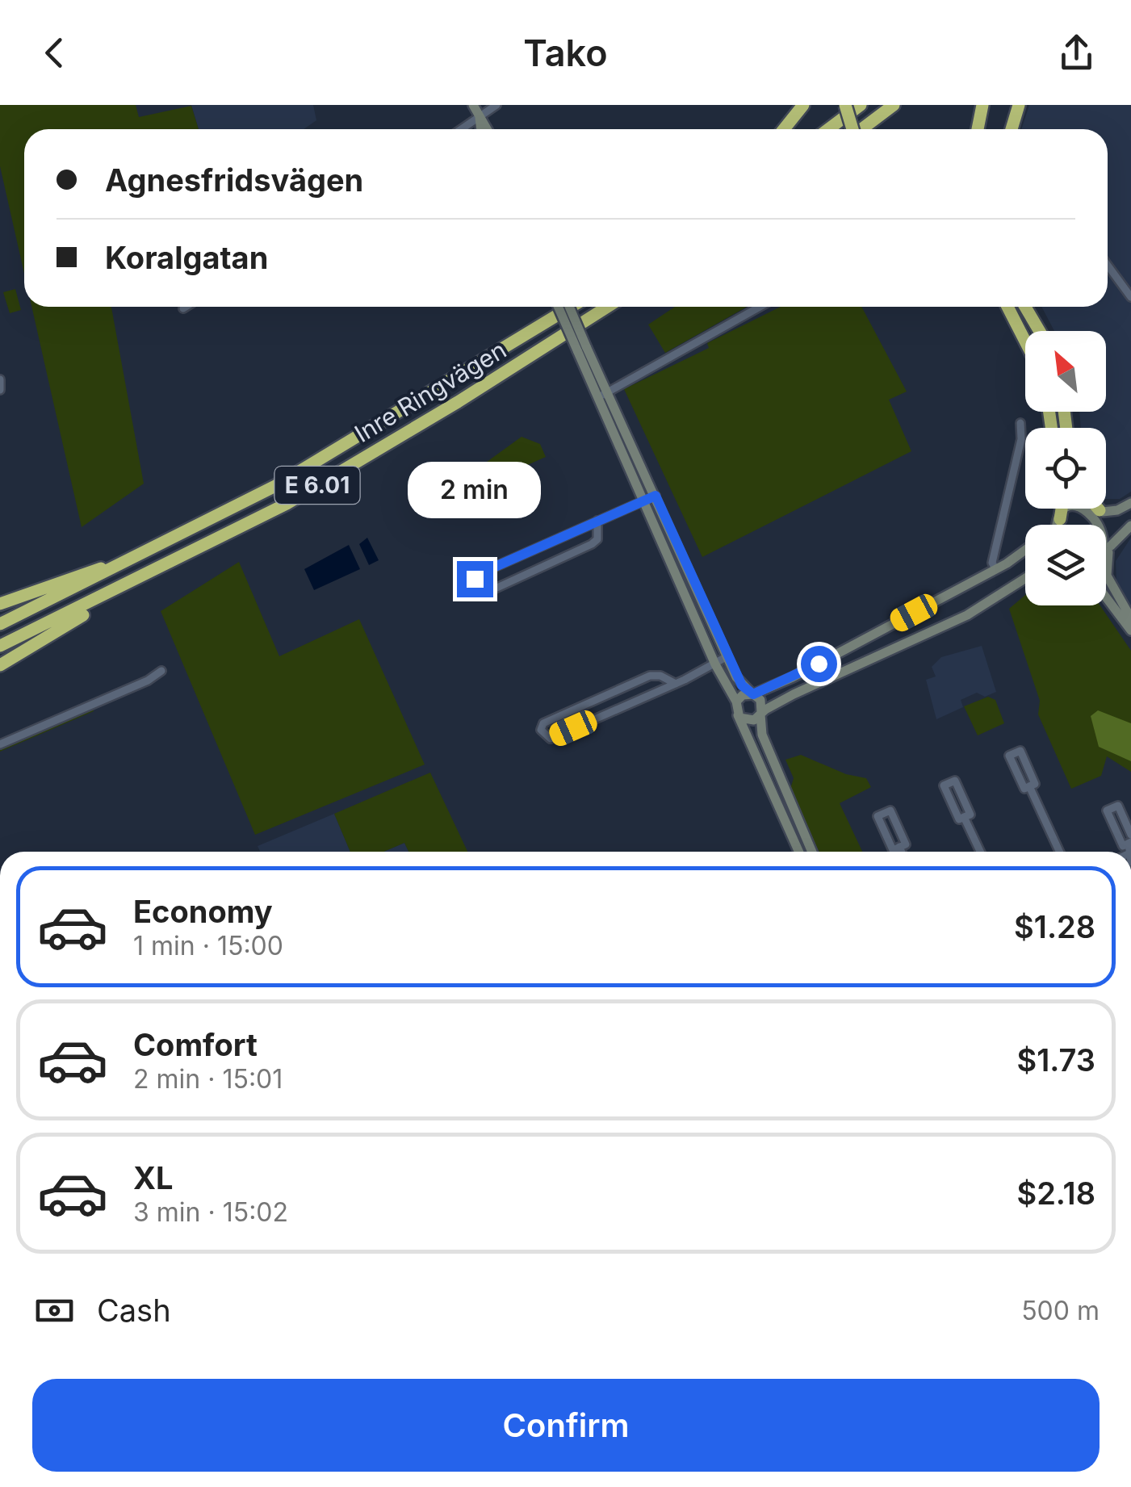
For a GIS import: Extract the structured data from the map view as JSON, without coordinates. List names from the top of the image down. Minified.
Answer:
{"streets":{"highway":["Inre Ringvägen","E 6.01"]},"north":"top left","page":{"header":"Tako","banner":["Agnesfridsvägen","Koralgatan"],"bubble":"2 min","list":[{"name":"Economy","note":"1 min · 15:00","value":"$1.28"},{"name":"Comfort","note":"2 min · 15:01","value":"$1.73"},{"name":"XL","note":"3 min · 15:02","value":"$2.18"}],"pay":["Cash","500 m"],"buttons":"Confirm"}}
